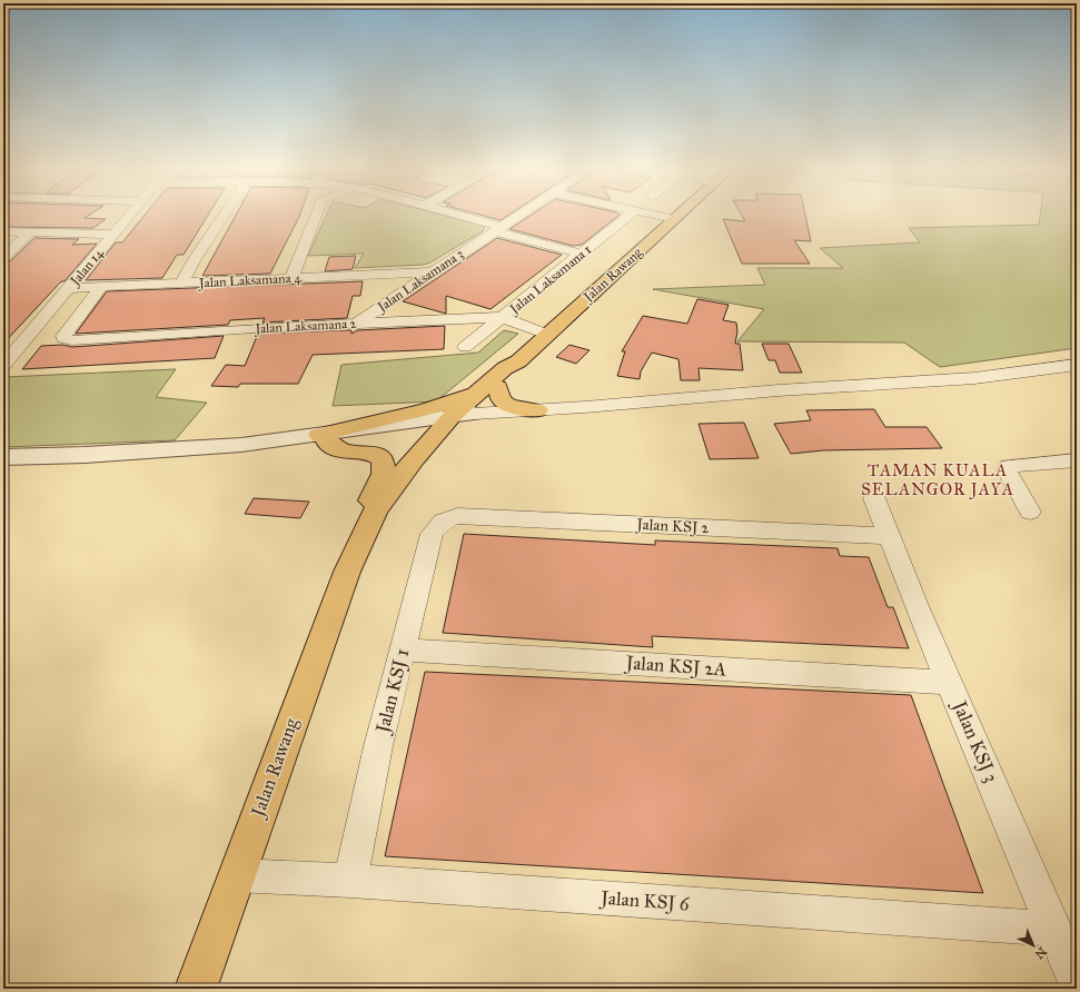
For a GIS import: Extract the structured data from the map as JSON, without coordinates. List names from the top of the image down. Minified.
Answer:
{"streets":{"main road":["Jalan Rawang"],"street":["Jalan 14","Jalan Laksamana 1","Jalan Laksamana 4","Jalan Laksamana 3","Jalan Laksamana 2","Jalan KSJ 2","Jalan KSJ 2A","Jalan KSJ 1","Jalan KSJ 3","Jalan KSJ 6"]},"crossings":[["Jalan 14","Jalan Laksamana 4"],["Jalan Rawang","Jalan Laksamana 2"],["Jalan Rawang","Jalan KSJ 6"],["Jalan Laksamana 1","Jalan Laksamana 2"],["Jalan Laksamana 4","Jalan Laksamana 3"],["Jalan Laksamana 4","Jalan Laksamana 2"],["Jalan Laksamana 3","Jalan Laksamana 2"],["Jalan KSJ 2","Jalan KSJ 1"],["Jalan KSJ 2","Jalan KSJ 3"],["Jalan KSJ 2A","Jalan KSJ 1"],["Jalan KSJ 2A","Jalan KSJ 3"],["Jalan KSJ 1","Jalan KSJ 6"],["Jalan KSJ 3","Jalan KSJ 6"]],"districts":["TAMAN KUALA SELANGOR JAYA"],"north":"bottom right"}
